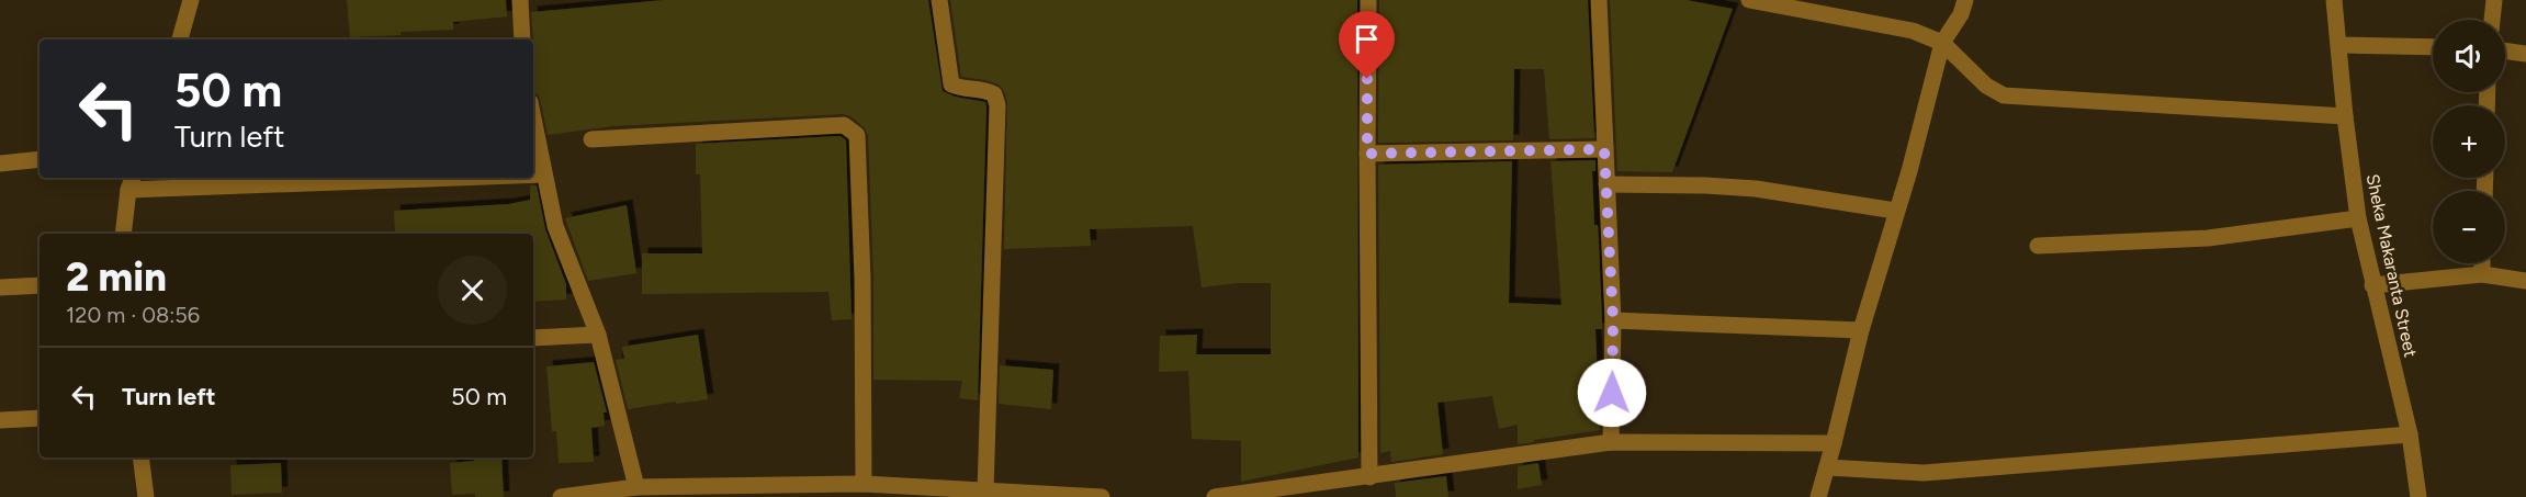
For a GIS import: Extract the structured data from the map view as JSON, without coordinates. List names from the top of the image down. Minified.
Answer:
{"streets":{"street":["Sheka Makaranta Street"]},"page":{"map_buttons":["+","−"],"turn":["50 m","Turn left"],"heading":["2 min","120 m · 08:56"],"list":[{"name":"Turn left","value":"50 m"}]}}
